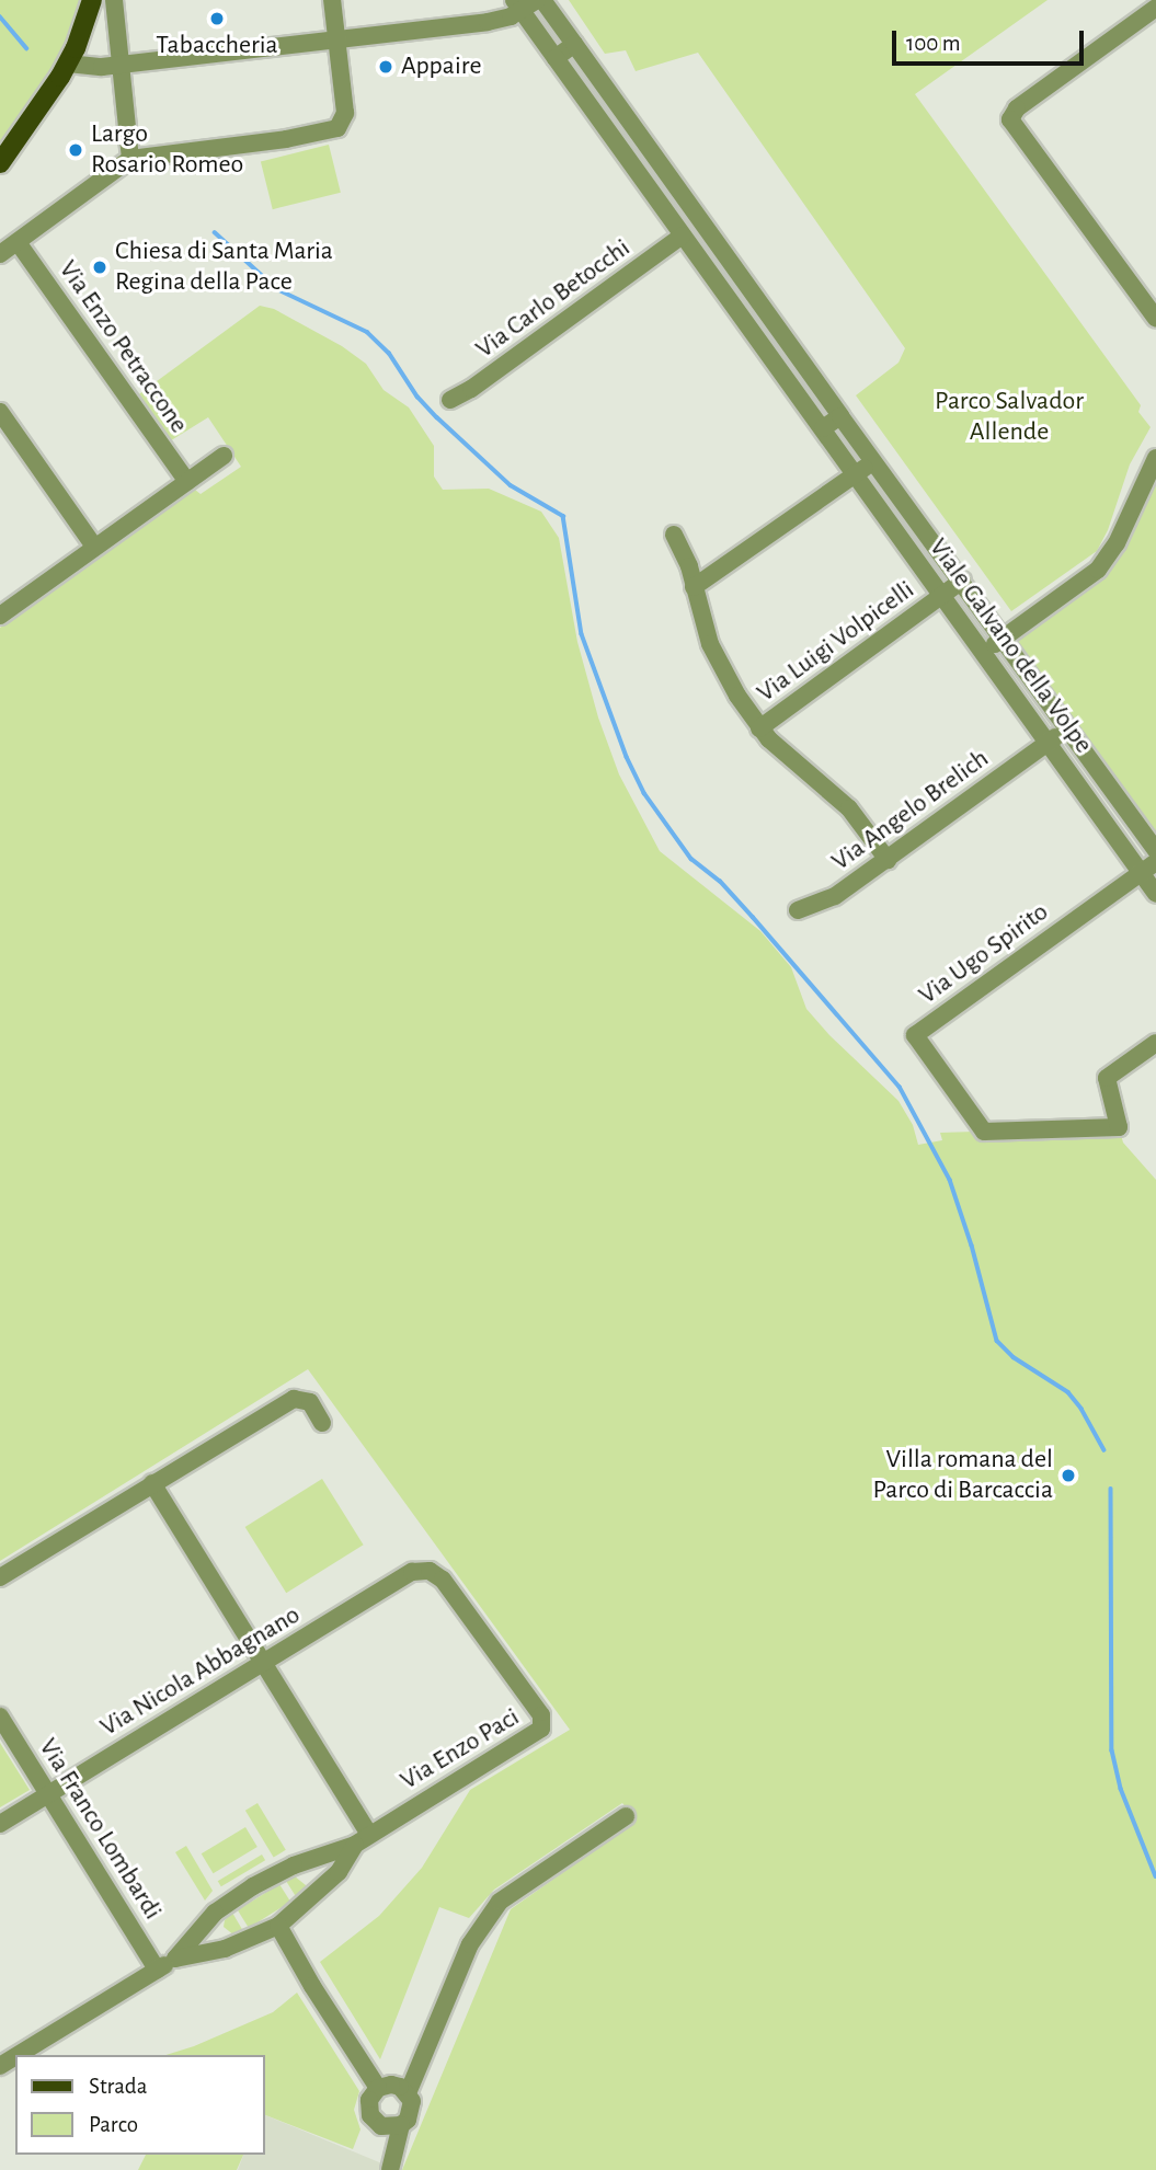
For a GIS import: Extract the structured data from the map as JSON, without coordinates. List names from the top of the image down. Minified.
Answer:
{"streets":{"street":["Via Carlo Betocchi","Via Enzo Petraccone","Via Luigi Volpicelli","Viale Galvano della Volpe","Via Angelo Brelich","Via Ugo Spirito","Via Nicola Abbagnano","Via Enzo Paci","Via Franco Lombardi"]},"crossings":[["Via Carlo Betocchi","Viale Galvano della Volpe"],["Via Luigi Volpicelli","Viale Galvano della Volpe"],["Viale Galvano della Volpe","Via Angelo Brelich"],["Viale Galvano della Volpe","Via Ugo Spirito"],["Via Nicola Abbagnano","Via Enzo Paci"],["Via Nicola Abbagnano","Via Franco Lombardi"],["Via Enzo Paci","Via Franco Lombardi"]],"parks":["Parco Salvador Allende"],"places":["Tabaccheria","Appaire","Largo Rosario Romeo","Chiesa di Santa Maria Regina della Pace","Villa romana del Parco di Barcaccia"],"legend":["Strada","Parco"],"scale_bar":"100 m"}
